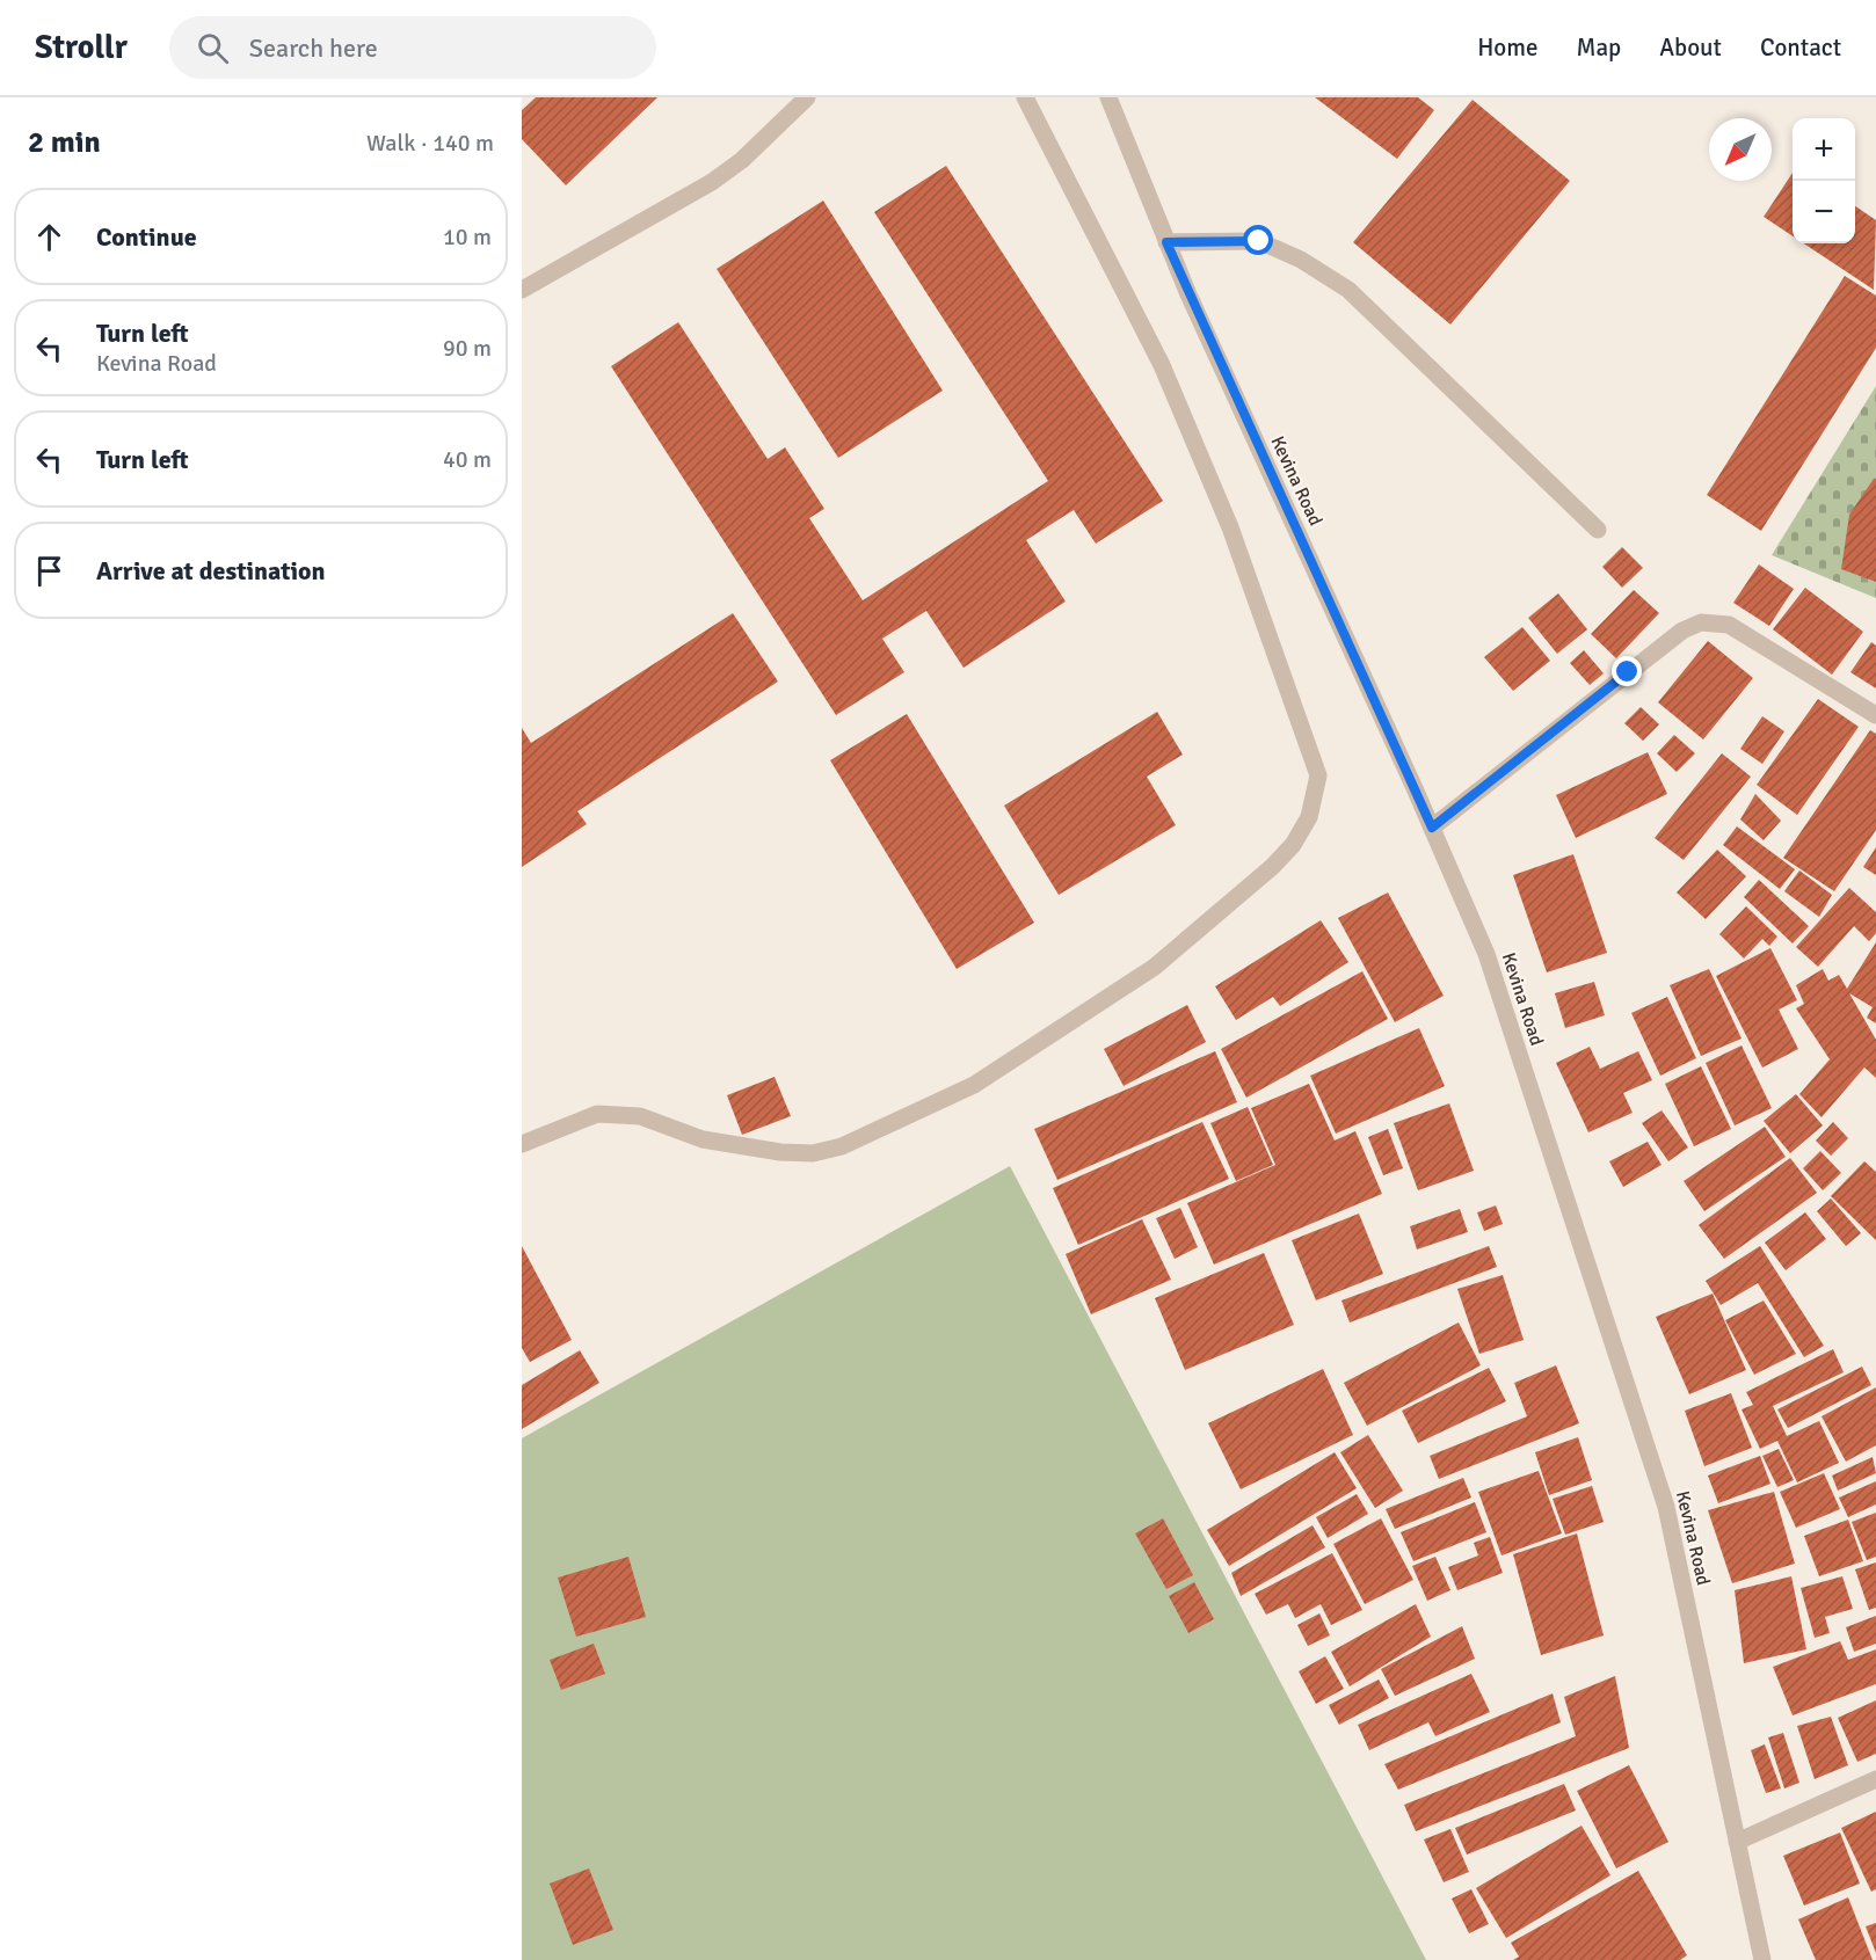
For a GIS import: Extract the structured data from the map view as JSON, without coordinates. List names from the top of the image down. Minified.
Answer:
{"streets":{"street":["Kevina Road"]},"north":"bottom left","page":{"header":"Strollr","search":"Search here","nav":["Home","Map","About","Contact"],"heading":["2 min","Walk · 140 m"],"map_buttons":["+","−"],"list":[["Continue","10 m"],["Turn left","Kevina Road","90 m"],["Turn left","40 m"],"Arrive at destination"]}}
